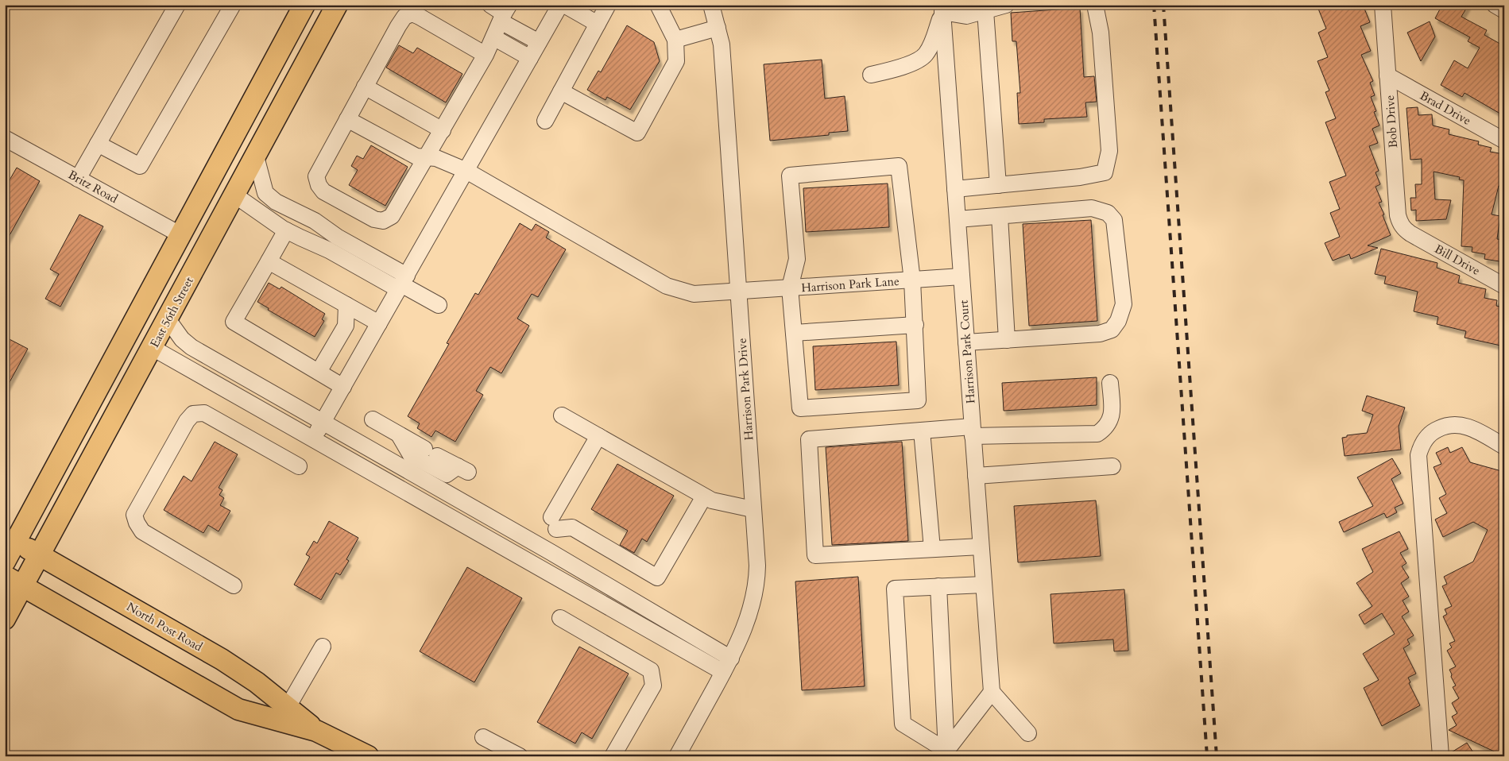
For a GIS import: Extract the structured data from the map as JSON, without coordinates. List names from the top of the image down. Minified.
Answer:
{"streets":{"main road":["East 56th Street","North Post Road"],"street":["Brad Drive","Bob Drive","Britz Road","Bill Drive","Harrison Park Lane","Harrison Park Court","Harrison Park Drive"]},"crossings":[["Brad Drive","Bob Drive"],["Bob Drive","Bill Drive"],["Harrison Park Lane","Harrison Park Court"],["Harrison Park Lane","Harrison Park Drive"],["East 56th Street","North Post Road"]]}
